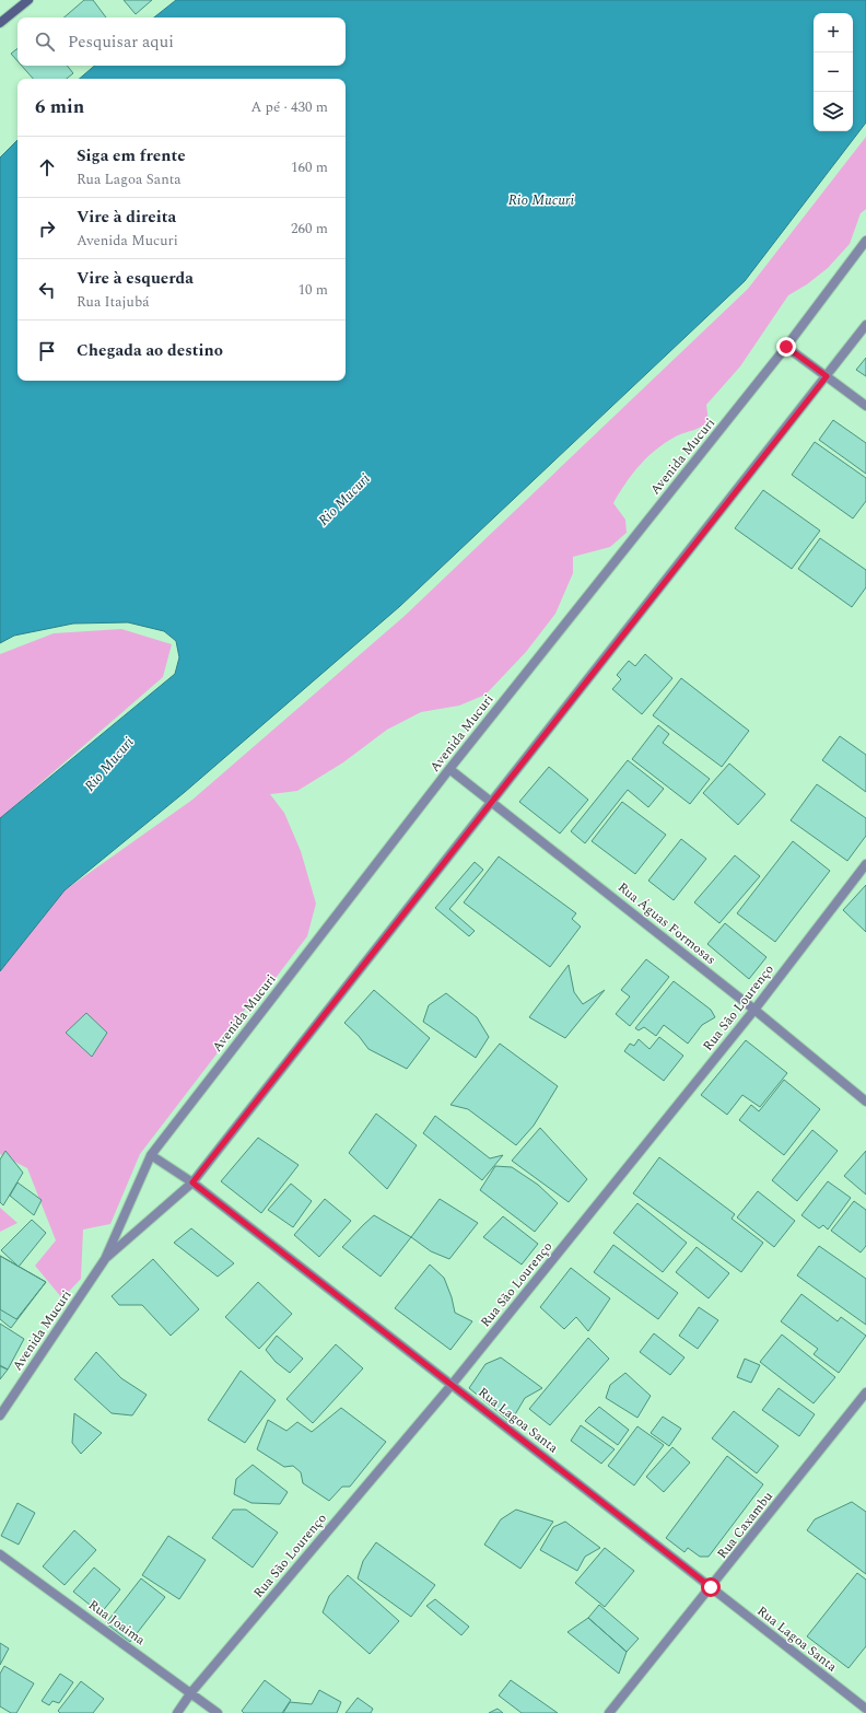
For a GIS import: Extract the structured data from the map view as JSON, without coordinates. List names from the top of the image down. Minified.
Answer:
{"streets":{"street":["Avenida Mucuri","Rua Águas Formosas","Rua São Lourenço","Rua Lagoa Santa","Rua Caxambu","Rua Joaima"]},"crossings":[["Avenida Mucuri","Rua Águas Formosas"],["Avenida Mucuri","Rua Lagoa Santa"],["Rua Águas Formosas","Rua São Lourenço"],["Rua São Lourenço","Rua Lagoa Santa"],["Rua São Lourenço","Rua Joaima"],["Rua Lagoa Santa","Rua Caxambu"]],"water":["Rio Mucuri"],"page":{"map_buttons":["+","−"],"search":"Pesquisar aqui","heading":["6 min","A pé · 430 m"],"list":[["Siga em frente","Rua Lagoa Santa","160 m"],["Vire à direita","Avenida Mucuri","260 m"],["Vire à esquerda","Rua Itajubá","10 m"],"Chegada ao destino"]}}
